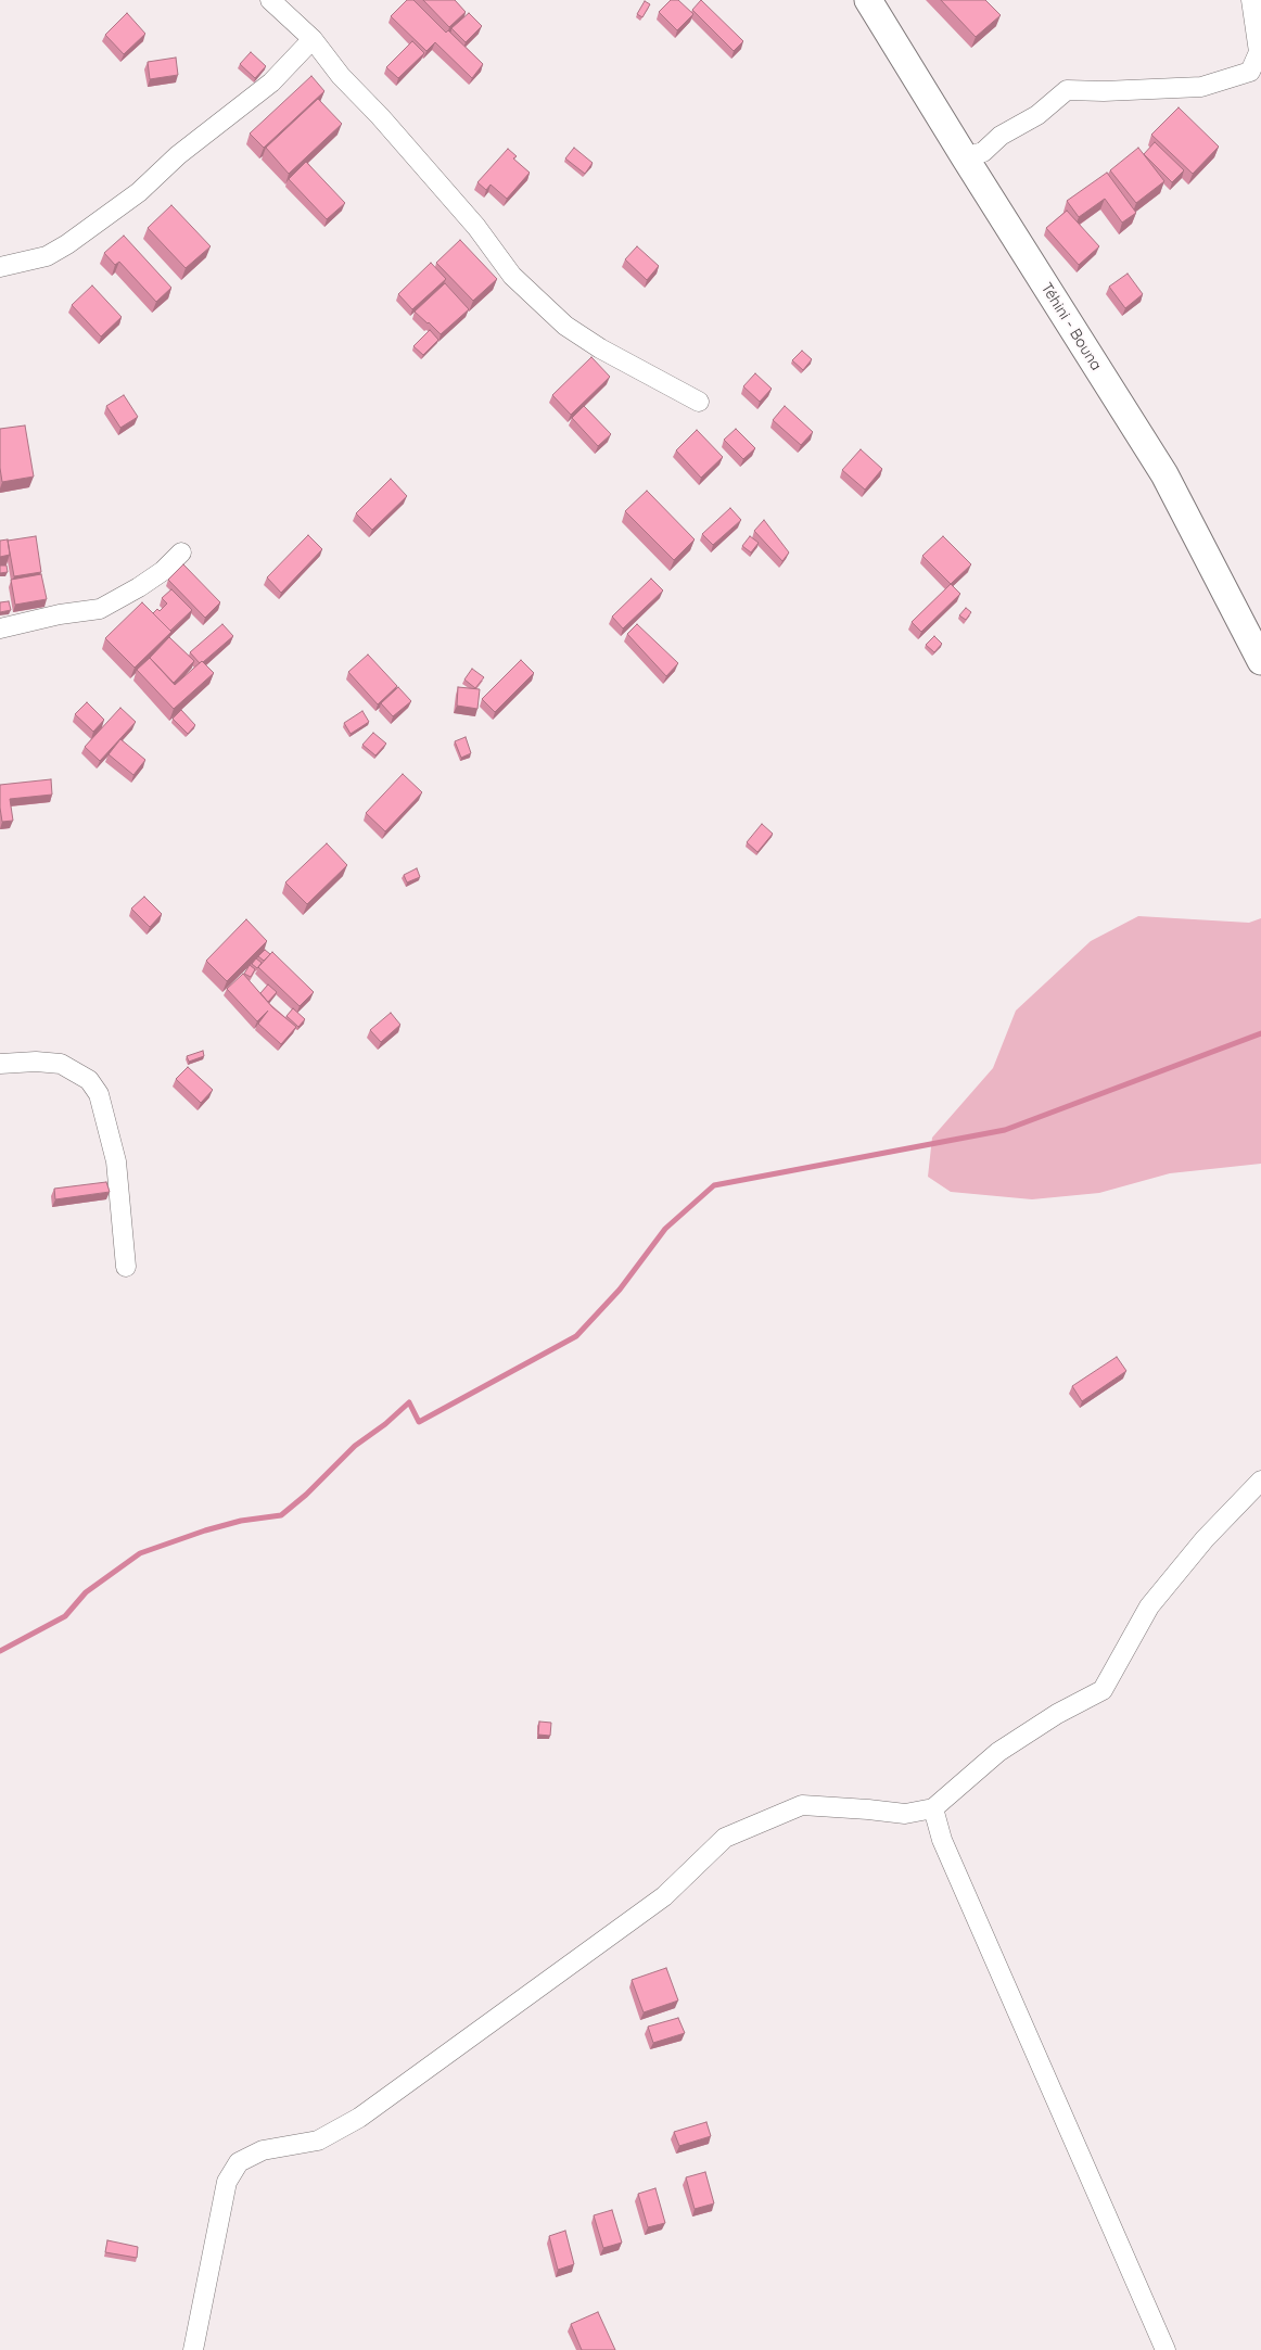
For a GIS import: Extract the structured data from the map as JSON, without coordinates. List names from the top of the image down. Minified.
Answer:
{"streets":{"street":["Téhini - Bouna"]}}
